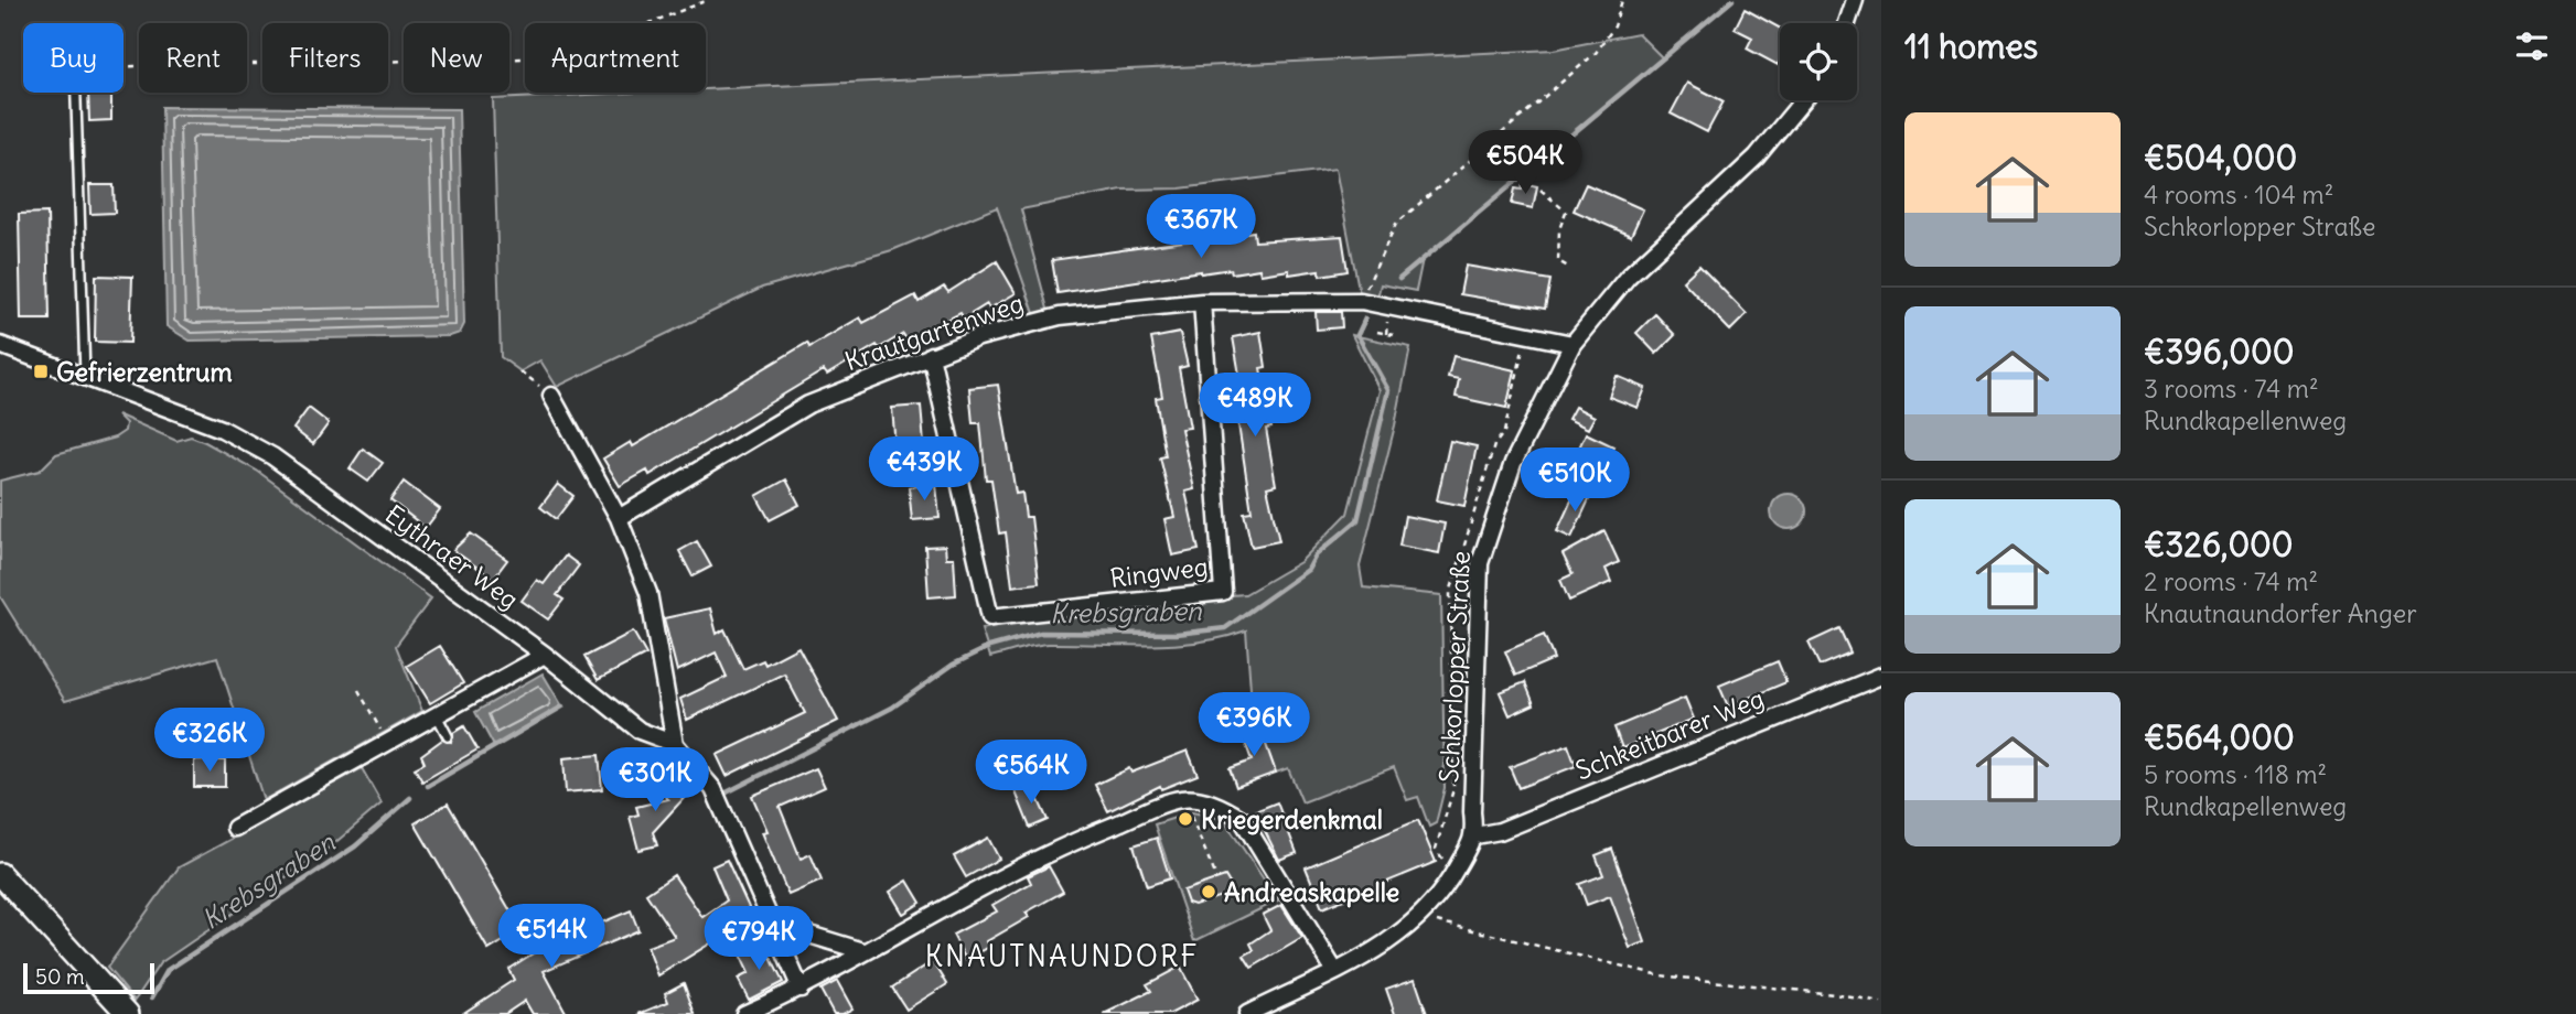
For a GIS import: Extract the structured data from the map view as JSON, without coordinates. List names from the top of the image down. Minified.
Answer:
{"streets":{"street":["Krautgartenweg","Eythraer Weg","Ringweg","Schkorlopper Straße","Schkeitbarer Weg"]},"crossings":[["Krautgartenweg","Ringweg"],["Krautgartenweg","Schkorlopper Straße"],["Schkorlopper Straße","Schkeitbarer Weg"]],"districts":["KNAUTNAUNDORF"],"water":["Krebsgraben"],"places":{"transit":["Gefrierzentrum"],"other":["Kriegerdenkmal","Andreaskapelle"]},"scale_bar":"50 m","page":{"heading":"11 homes","chip":["Buy","Rent","Filters","New","Apartment"],"list":[{"name":"€504,000","note":"4 rooms · 104 m² · Schkorlopper Straße"},{"name":"€396,000","note":"3 rooms · 74 m² · Rundkapellenweg"},{"name":"€326,000","note":"2 rooms · 74 m² · Knautnaundorfer Anger"},{"name":"€564,000","note":"5 rooms · 118 m² · Rundkapellenweg"}],"price":["€504K","€367K","€489K","€439K","€510K","€396K","€326K","€564K","€301K","€514K","€794K"],"scale":"50 m"}}
